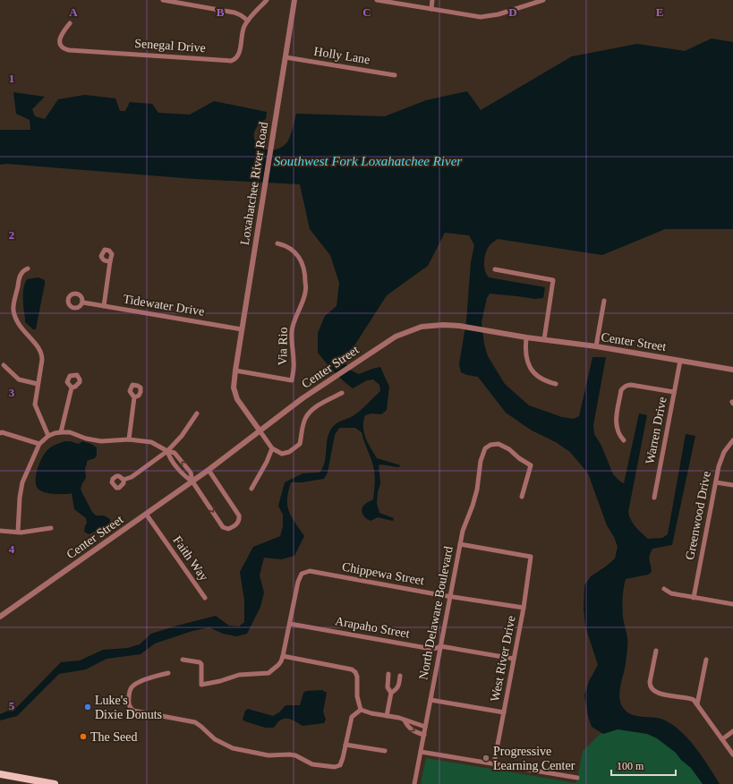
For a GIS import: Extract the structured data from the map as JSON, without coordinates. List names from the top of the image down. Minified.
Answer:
{"streets":{"street":["Senegal Drive","Holly Lane","Loxahatchee River Road","Tidewater Drive","Center Street","Via Rio","Warren Drive","Greenwood Drive","Faith Way","Chippewa Street","North Delaware Boulevard","Arapaho Street","West River Drive"]},"crossings":[["Holly Lane","Loxahatchee River Road"],["Loxahatchee River Road","Tidewater Drive"],["Loxahatchee River Road","Center Street"],["Loxahatchee River Road","Via Rio"],["Center Street","Warren Drive"],["Center Street","Faith Way"],["Chippewa Street","North Delaware Boulevard"],["Chippewa Street","Arapaho Street"],["Chippewa Street","West River Drive"],["North Delaware Boulevard","Arapaho Street"],["North Delaware Boulevard","West River Drive"],["Arapaho Street","West River Drive"]],"water":["Southwest Fork Loxahatchee River"],"places":["Luke's Dixie Donuts","The Seed","Progressive Learning Center"],"scale_bar":"100 m","grid":{"columns":["A","B","C","D","E"],"rows":["1","2","3","4","5"]}}
